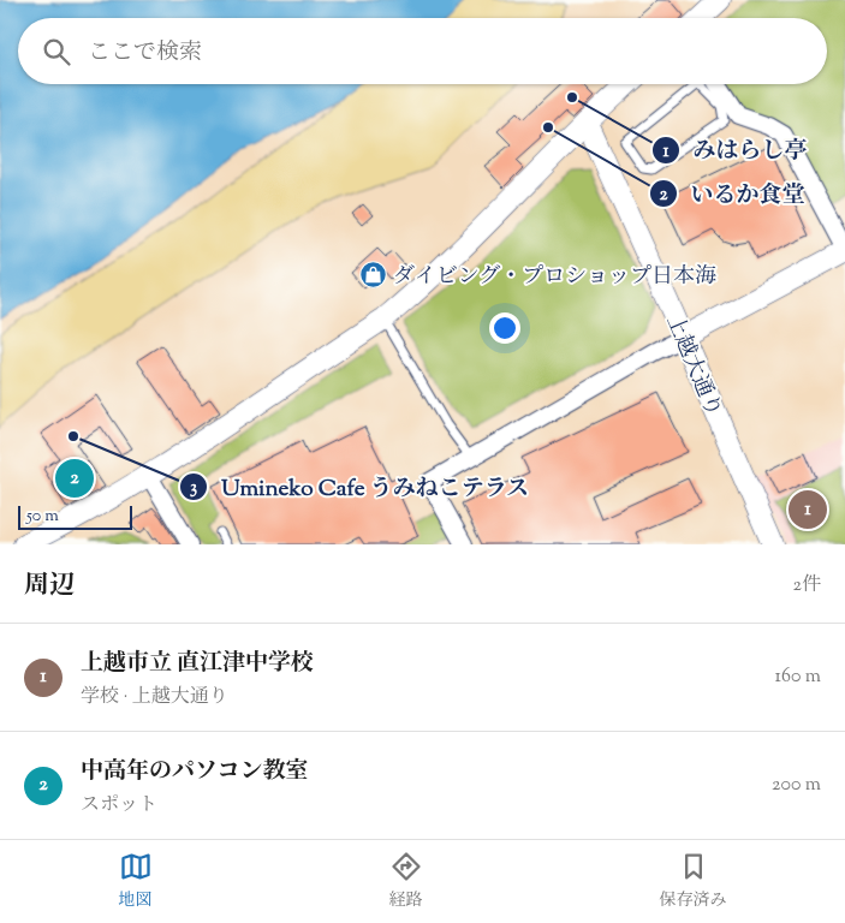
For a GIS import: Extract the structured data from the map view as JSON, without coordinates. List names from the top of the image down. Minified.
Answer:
{"streets":{"street":["上越大通り"]},"places":{"other":["みはらし亭","いるか食堂","Umineko Cafe うみねこテラス"],"shop":["ダイビング・プロショップ日本海"]},"scale_bar":"50 m","page":{"search":"ここで検索","pins":["2","1"],"scale":"50 m","heading":["周辺","2件"],"list":[{"mark":"1","name":"上越市立 直江津中学校","note":"学校 · 上越大通り","value":"160 m"},{"mark":"2","name":"中高年のパソコン教室","note":"スポット","value":"200 m"}],"nav":["地図","経路","保存済み"]}}
